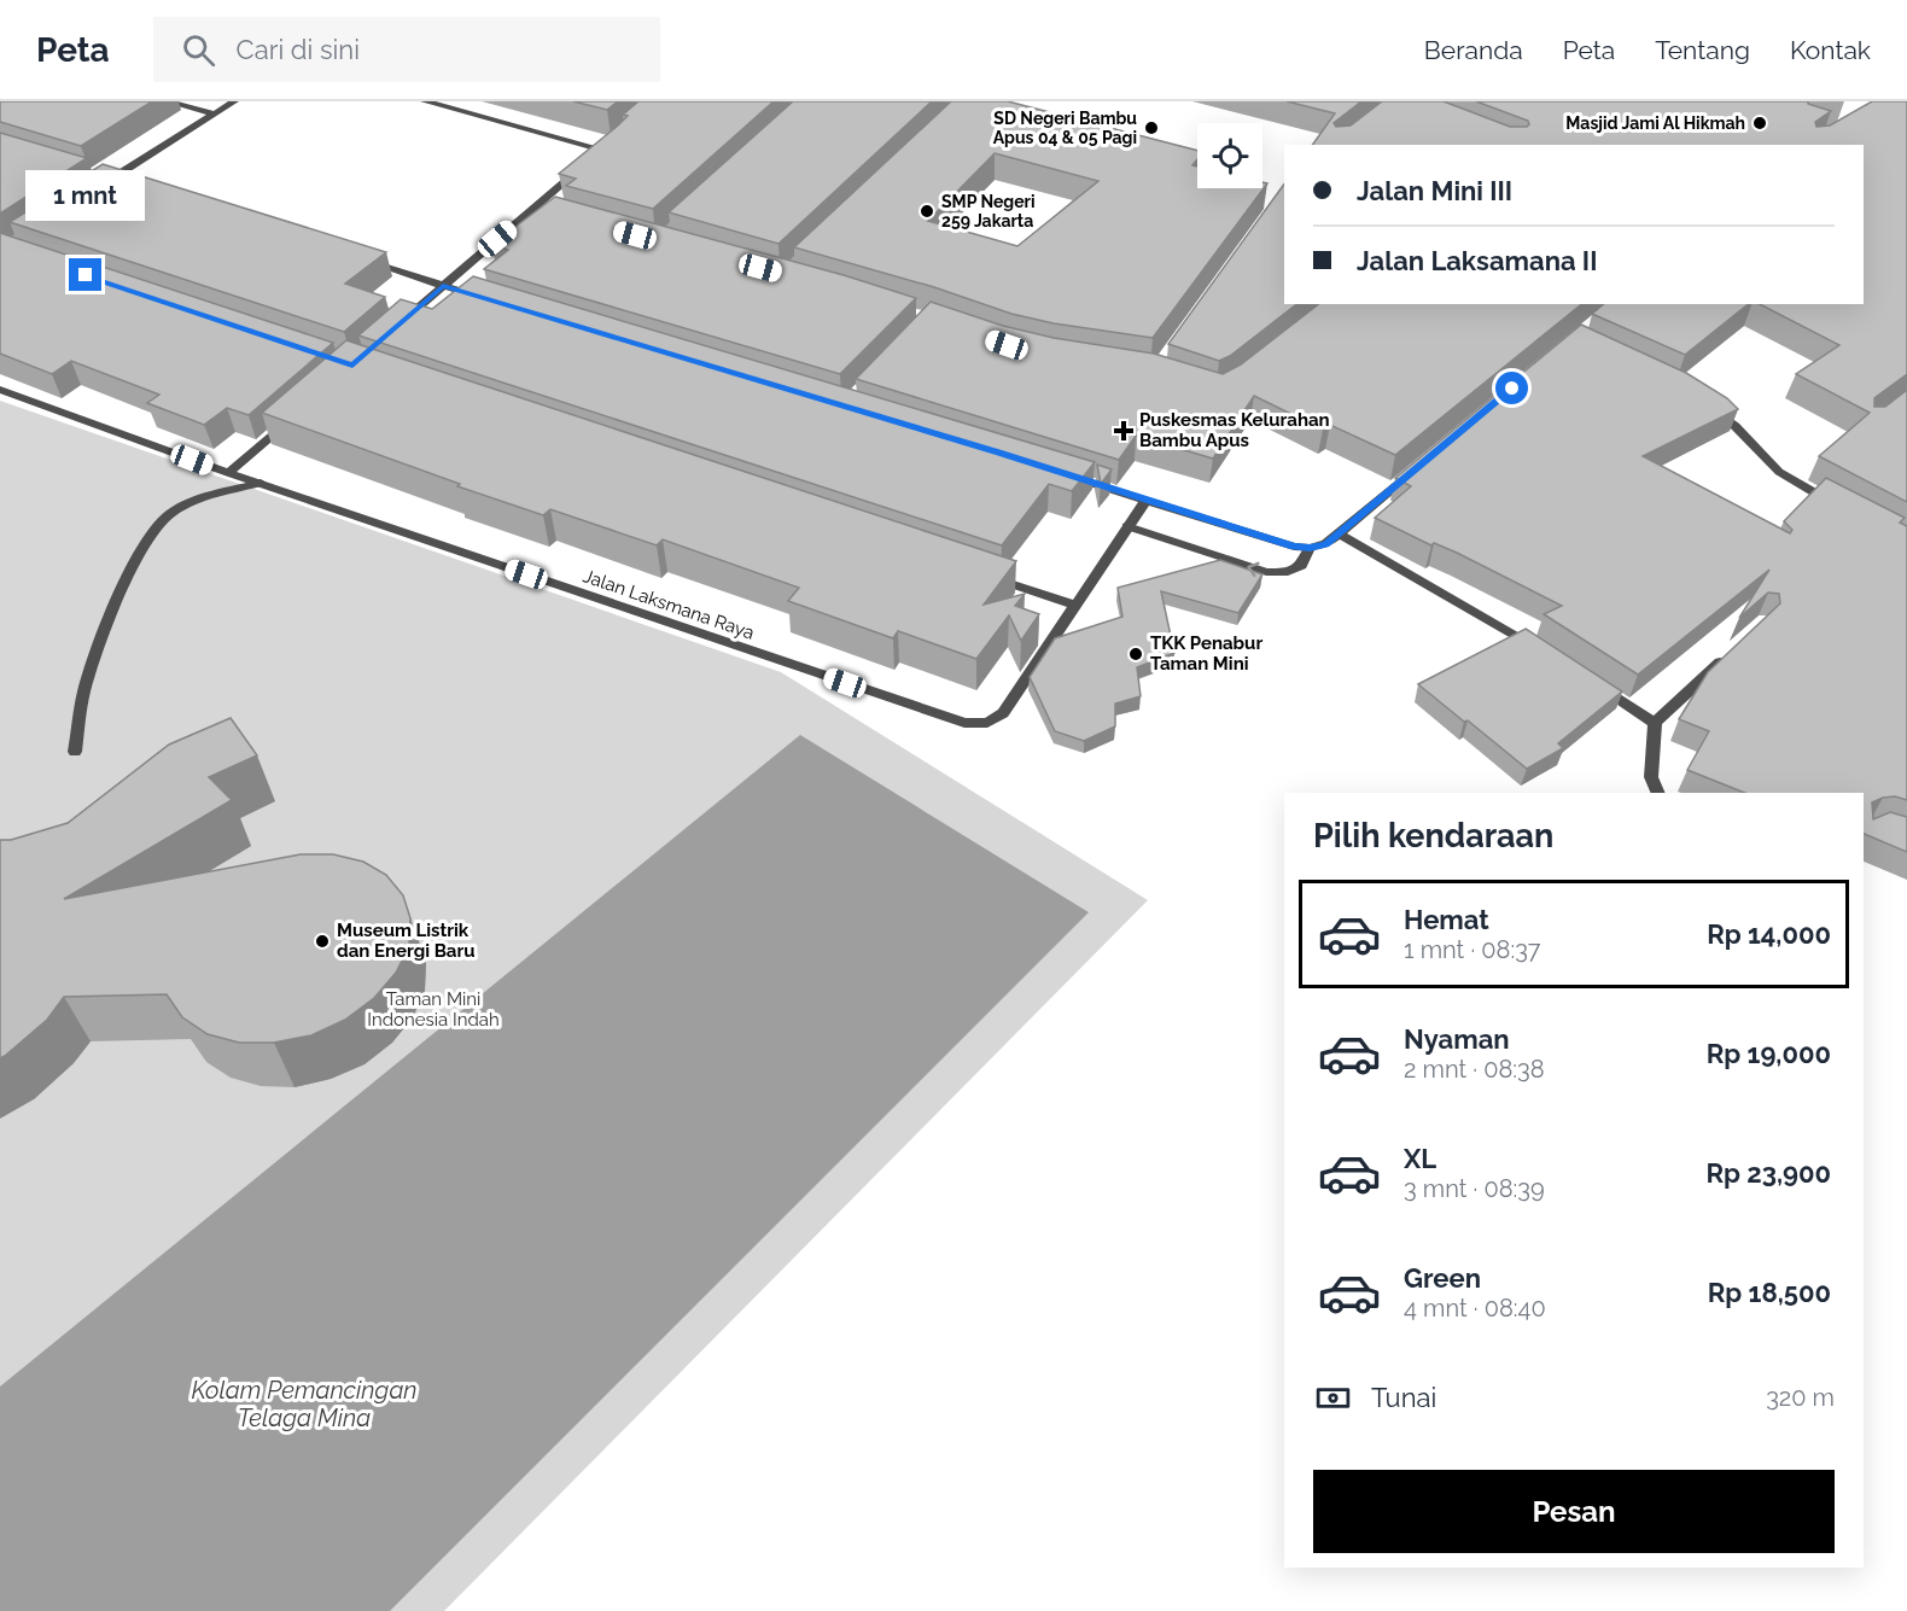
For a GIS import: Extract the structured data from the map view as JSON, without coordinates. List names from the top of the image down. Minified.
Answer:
{"streets":{"street":["Jalan Laksmana Raya"]},"water":["Kolam Pemancingan Telaga Mina"],"parks":["Taman Mini Indonesia Indah"],"places":{"other":["Masjid Jami Al Hikmah","SD Negeri Bambu Apus 04 & 05 Pagi","SMP Negeri 259 Jakarta","TKK Penabur Taman Mini","Museum Listrik dan Energi Baru"],"health":["Puskesmas Kelurahan Bambu Apus"]},"page":{"header":"Peta","search":"Cari di sini","nav":["Beranda","Peta","Tentang","Kontak"],"banner":["Jalan Mini III","Jalan Laksamana II"],"bubble":"1 mnt","heading":"Pilih kendaraan","list":[{"name":"Hemat","note":"1 mnt · 08:37","value":"Rp 14,000"},{"name":"Nyaman","note":"2 mnt · 08:38","value":"Rp 19,000"},{"name":"XL","note":"3 mnt · 08:39","value":"Rp 23,900"},{"name":"Green","note":"4 mnt · 08:40","value":"Rp 18,500"}],"pay":["Tunai","320 m"],"buttons":"Pesan"}}
